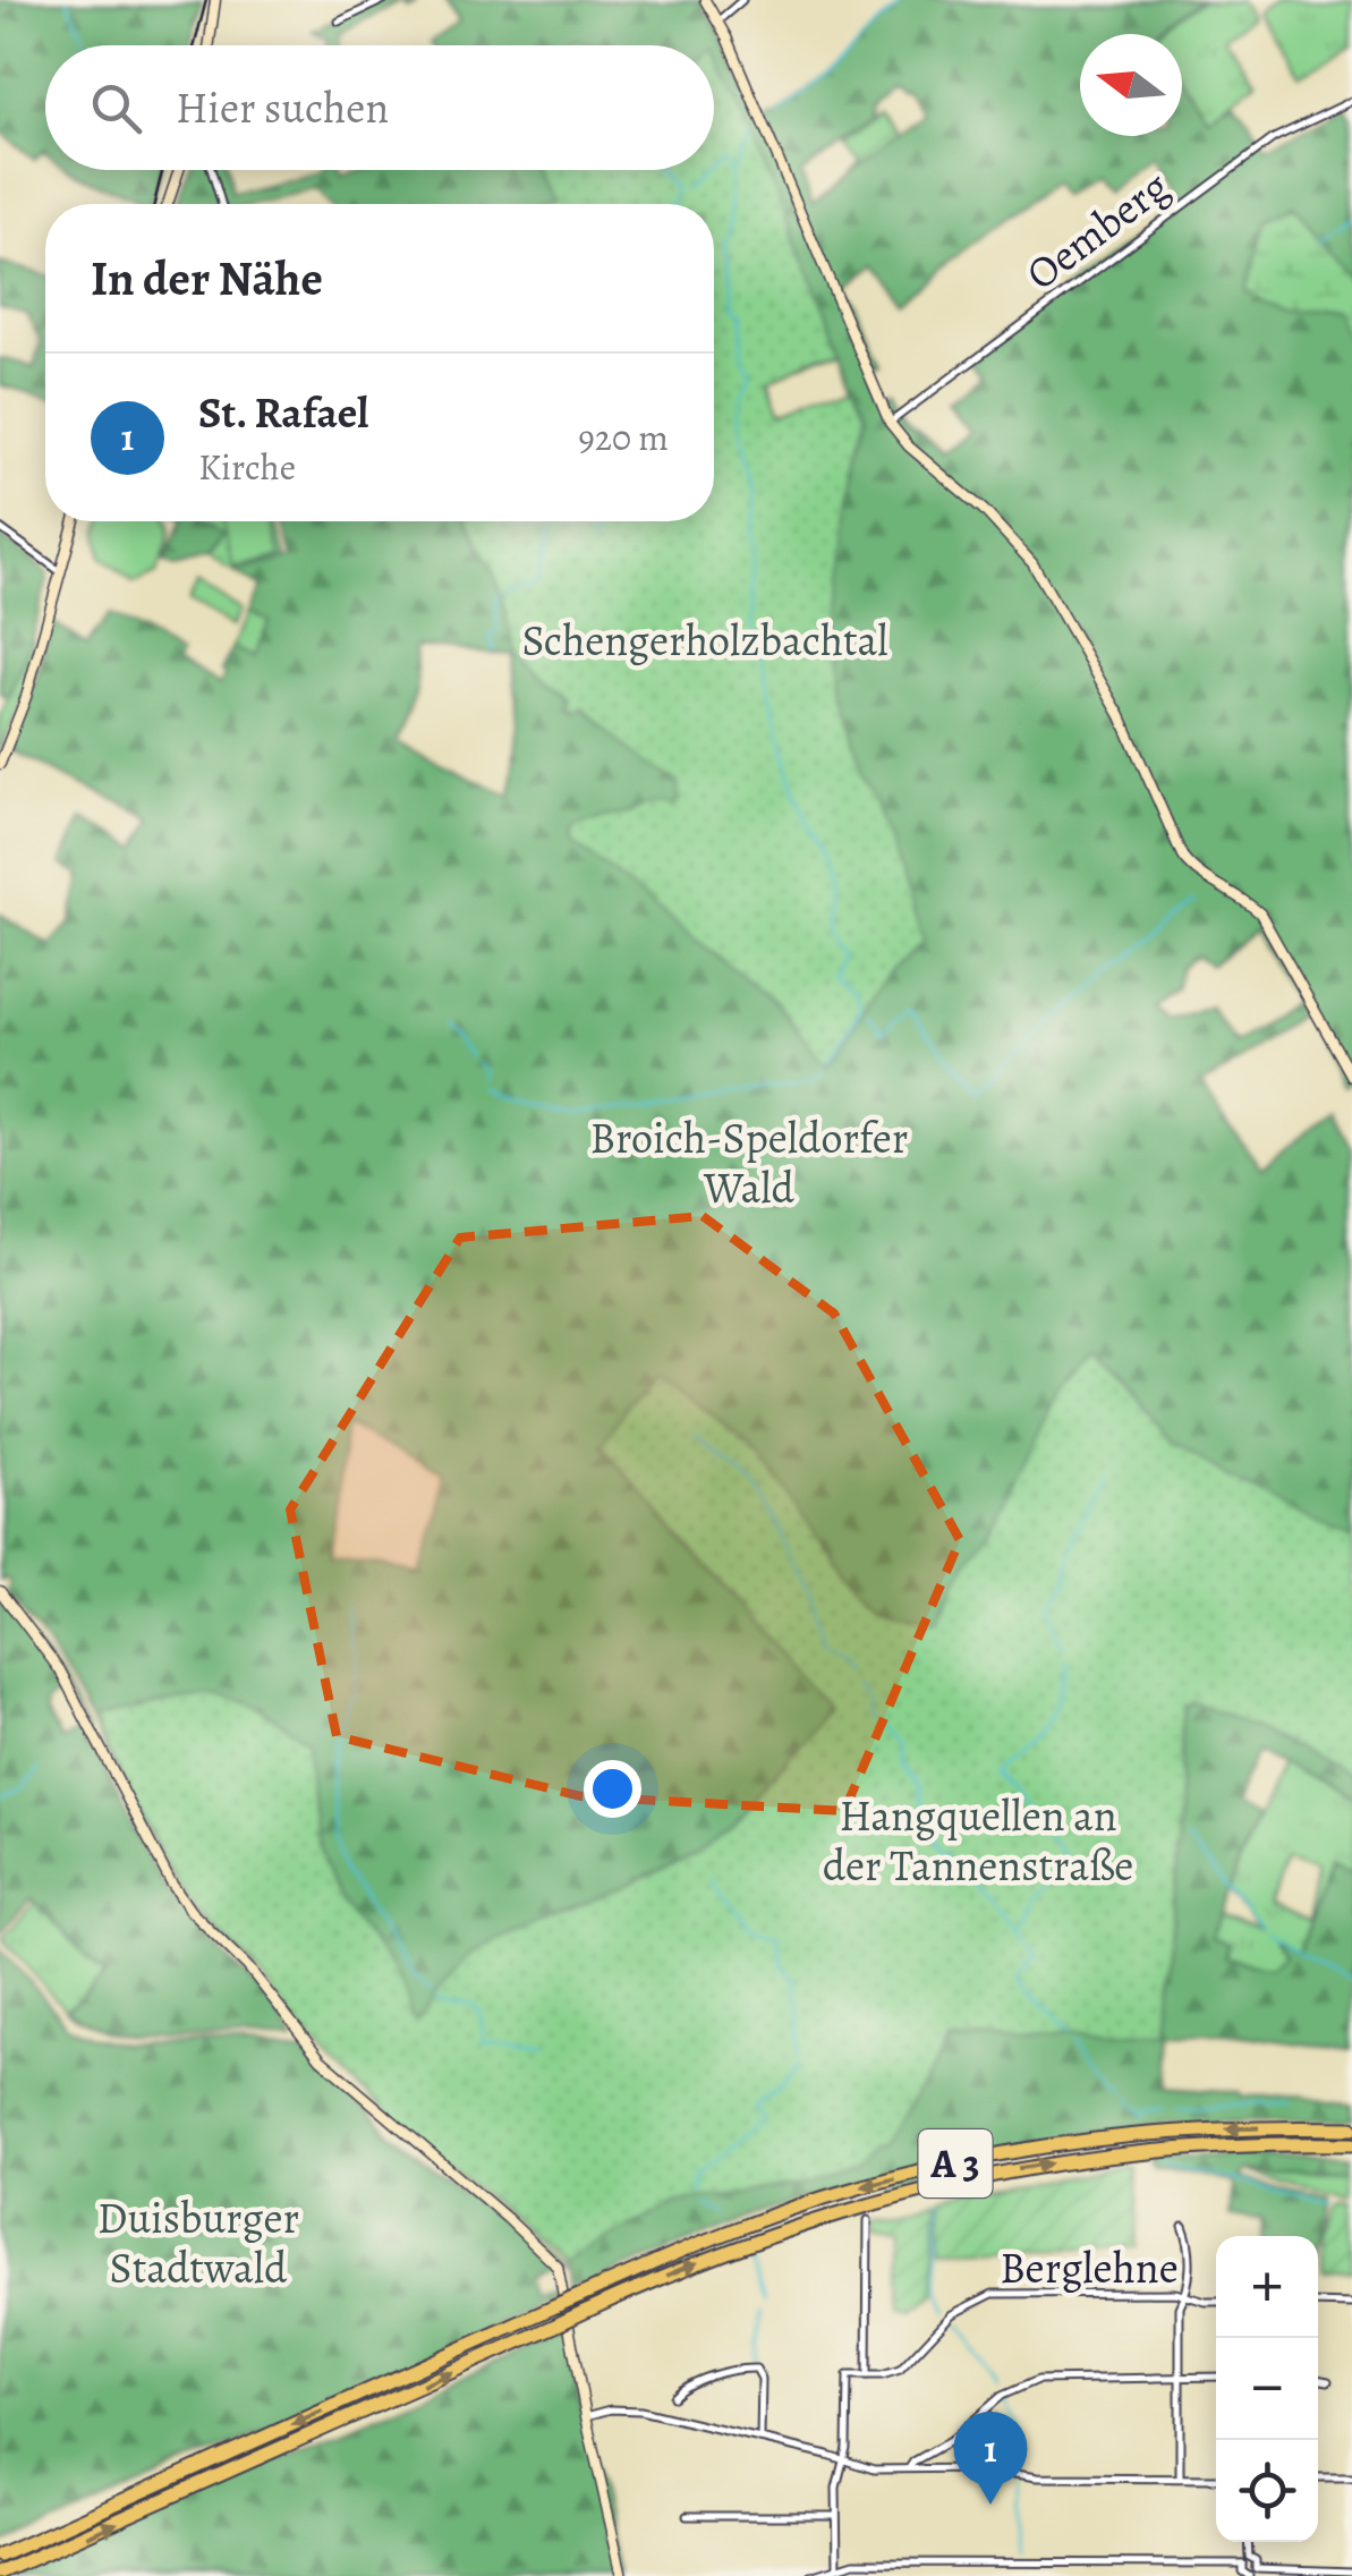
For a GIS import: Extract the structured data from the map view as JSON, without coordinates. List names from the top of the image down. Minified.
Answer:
{"streets":{"highway":["A 3"],"street":["Oemberg","Berglehne"]},"parks":["Schengerholzbachtal","Broich-Speldorfer Wald","Hangquellen an der Tannenstraße","Duisburger Stadtwald"],"north":"left","page":{"search":"Hier suchen","heading":"In der Nähe","list":[{"mark":"1","name":"St. Rafael","note":"Kirche","value":"920 m"}],"map_buttons":["+","−"],"pins":"1"}}
